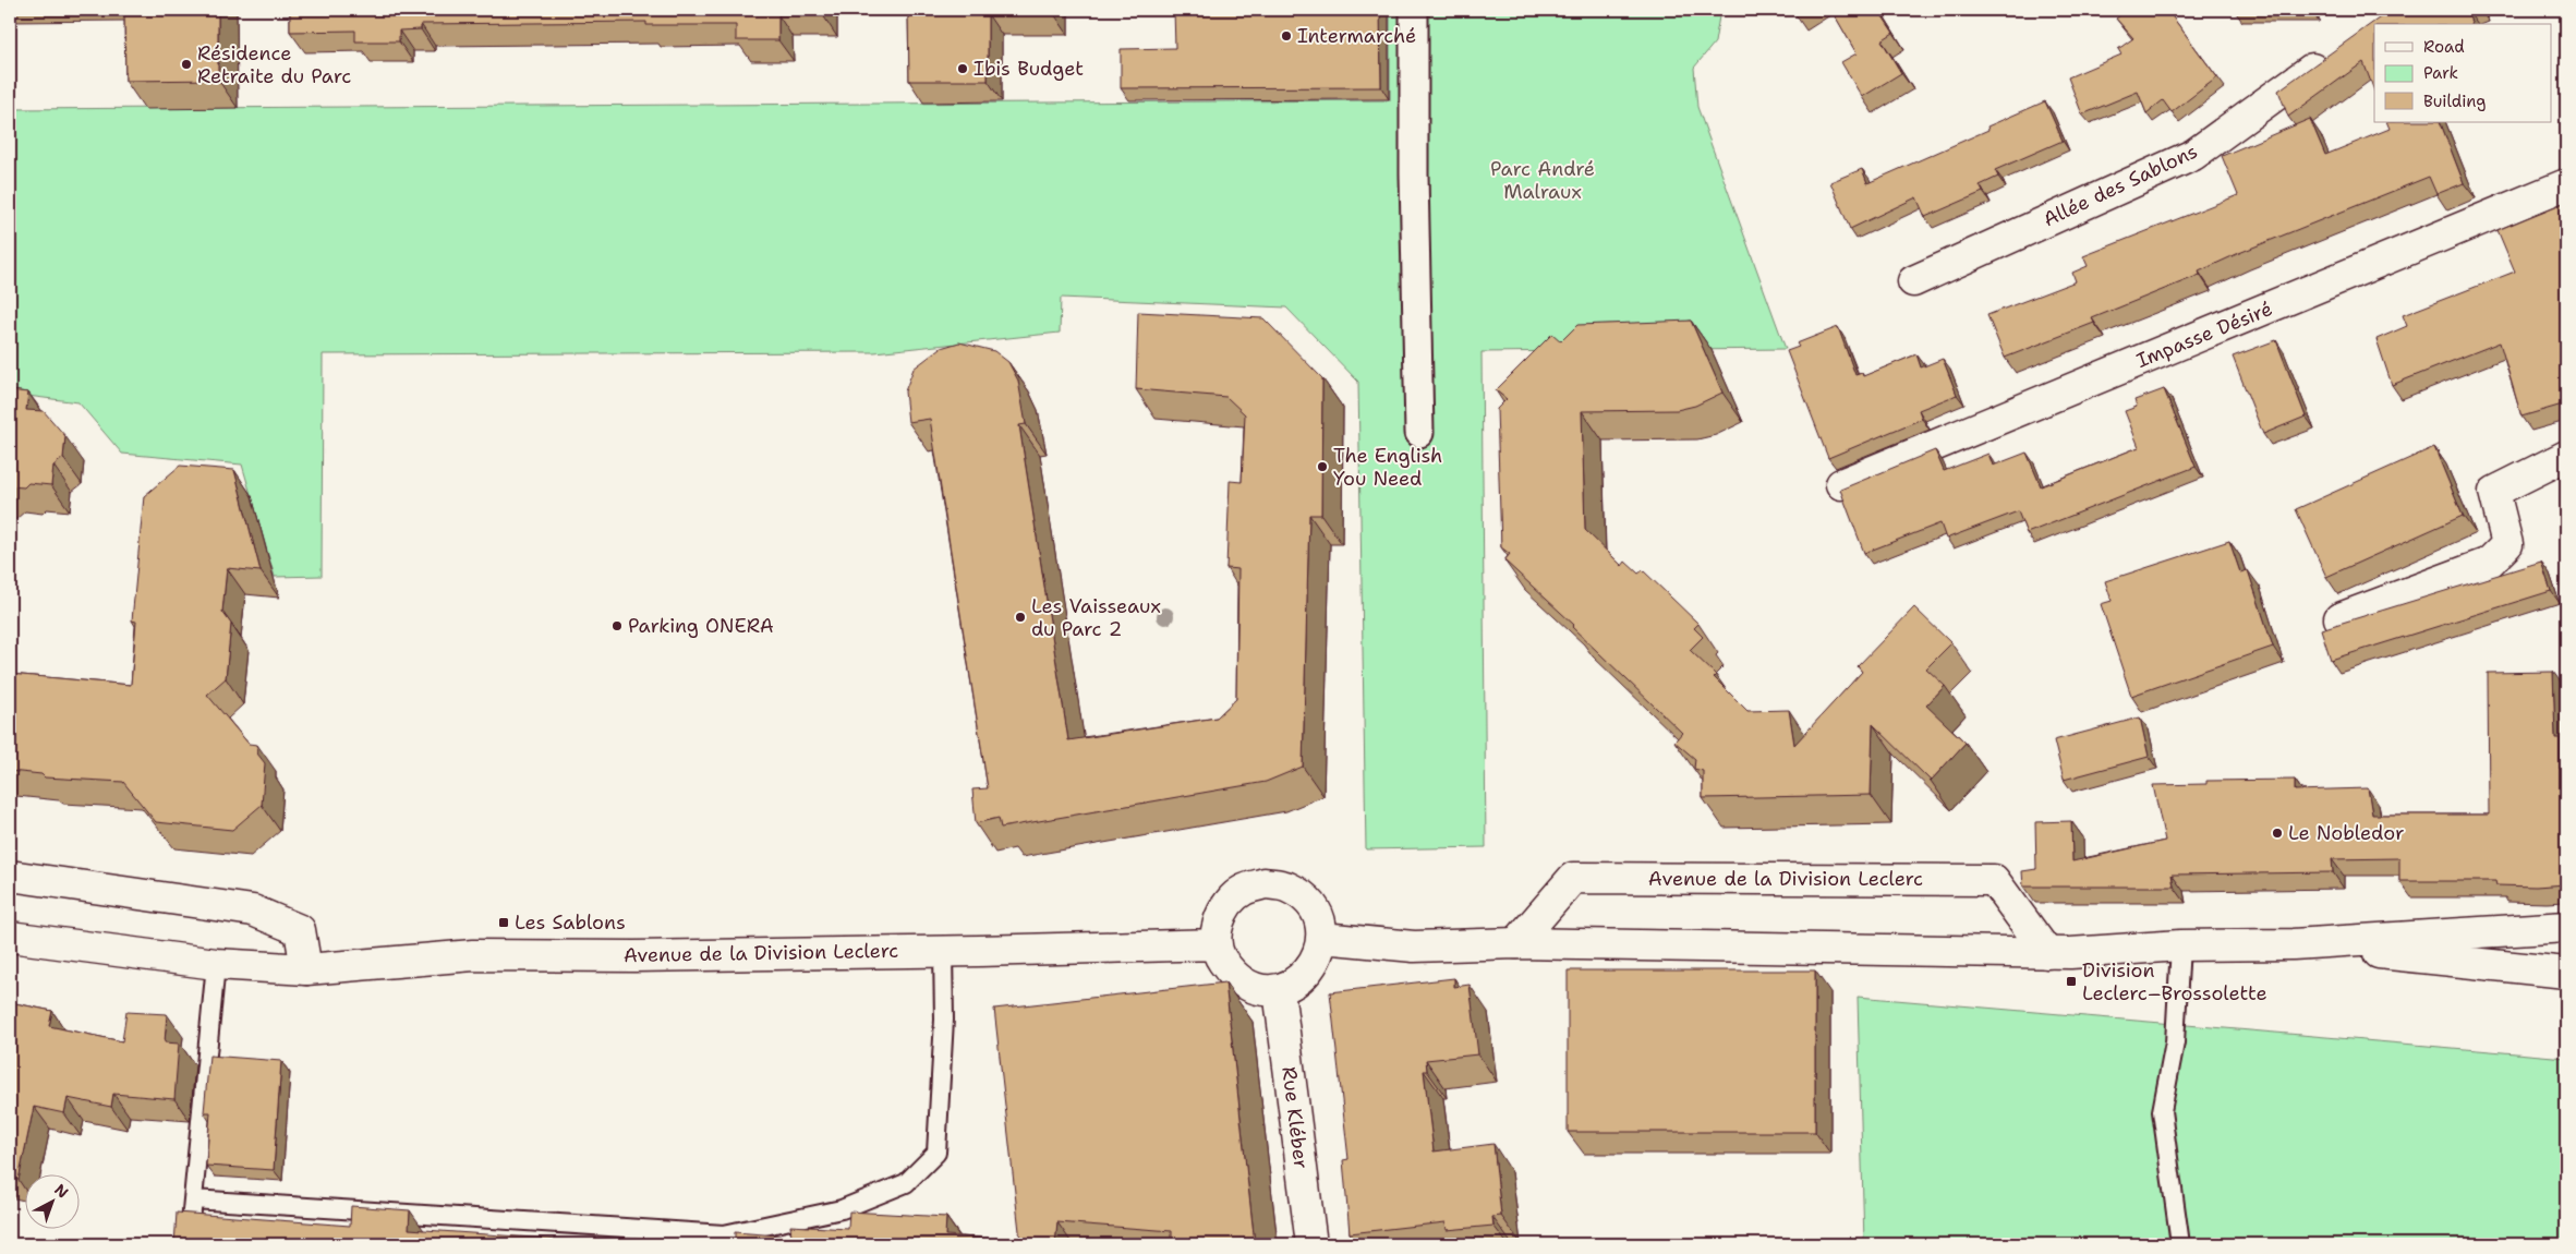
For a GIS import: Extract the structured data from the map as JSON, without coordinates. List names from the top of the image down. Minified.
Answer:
{"streets":{"street":["Allée des Sablons","Impasse Désiré","Avenue de la Division Leclerc","Rue Kléber"]},"crossings":[["Avenue de la Division Leclerc","Rue Kléber"]],"parks":["Parc André Malraux"],"places":{"other":["Intermarché","Résidence Retraite du Parc","Ibis Budget","The English You Need","Les Vaisseaux du Parc 2","Parking ONERA","Le Nobledor"],"transit":["Les Sablons","Division Leclerc–Brossolette"]},"legend":["Road","Park","Building"],"north":"top right"}
